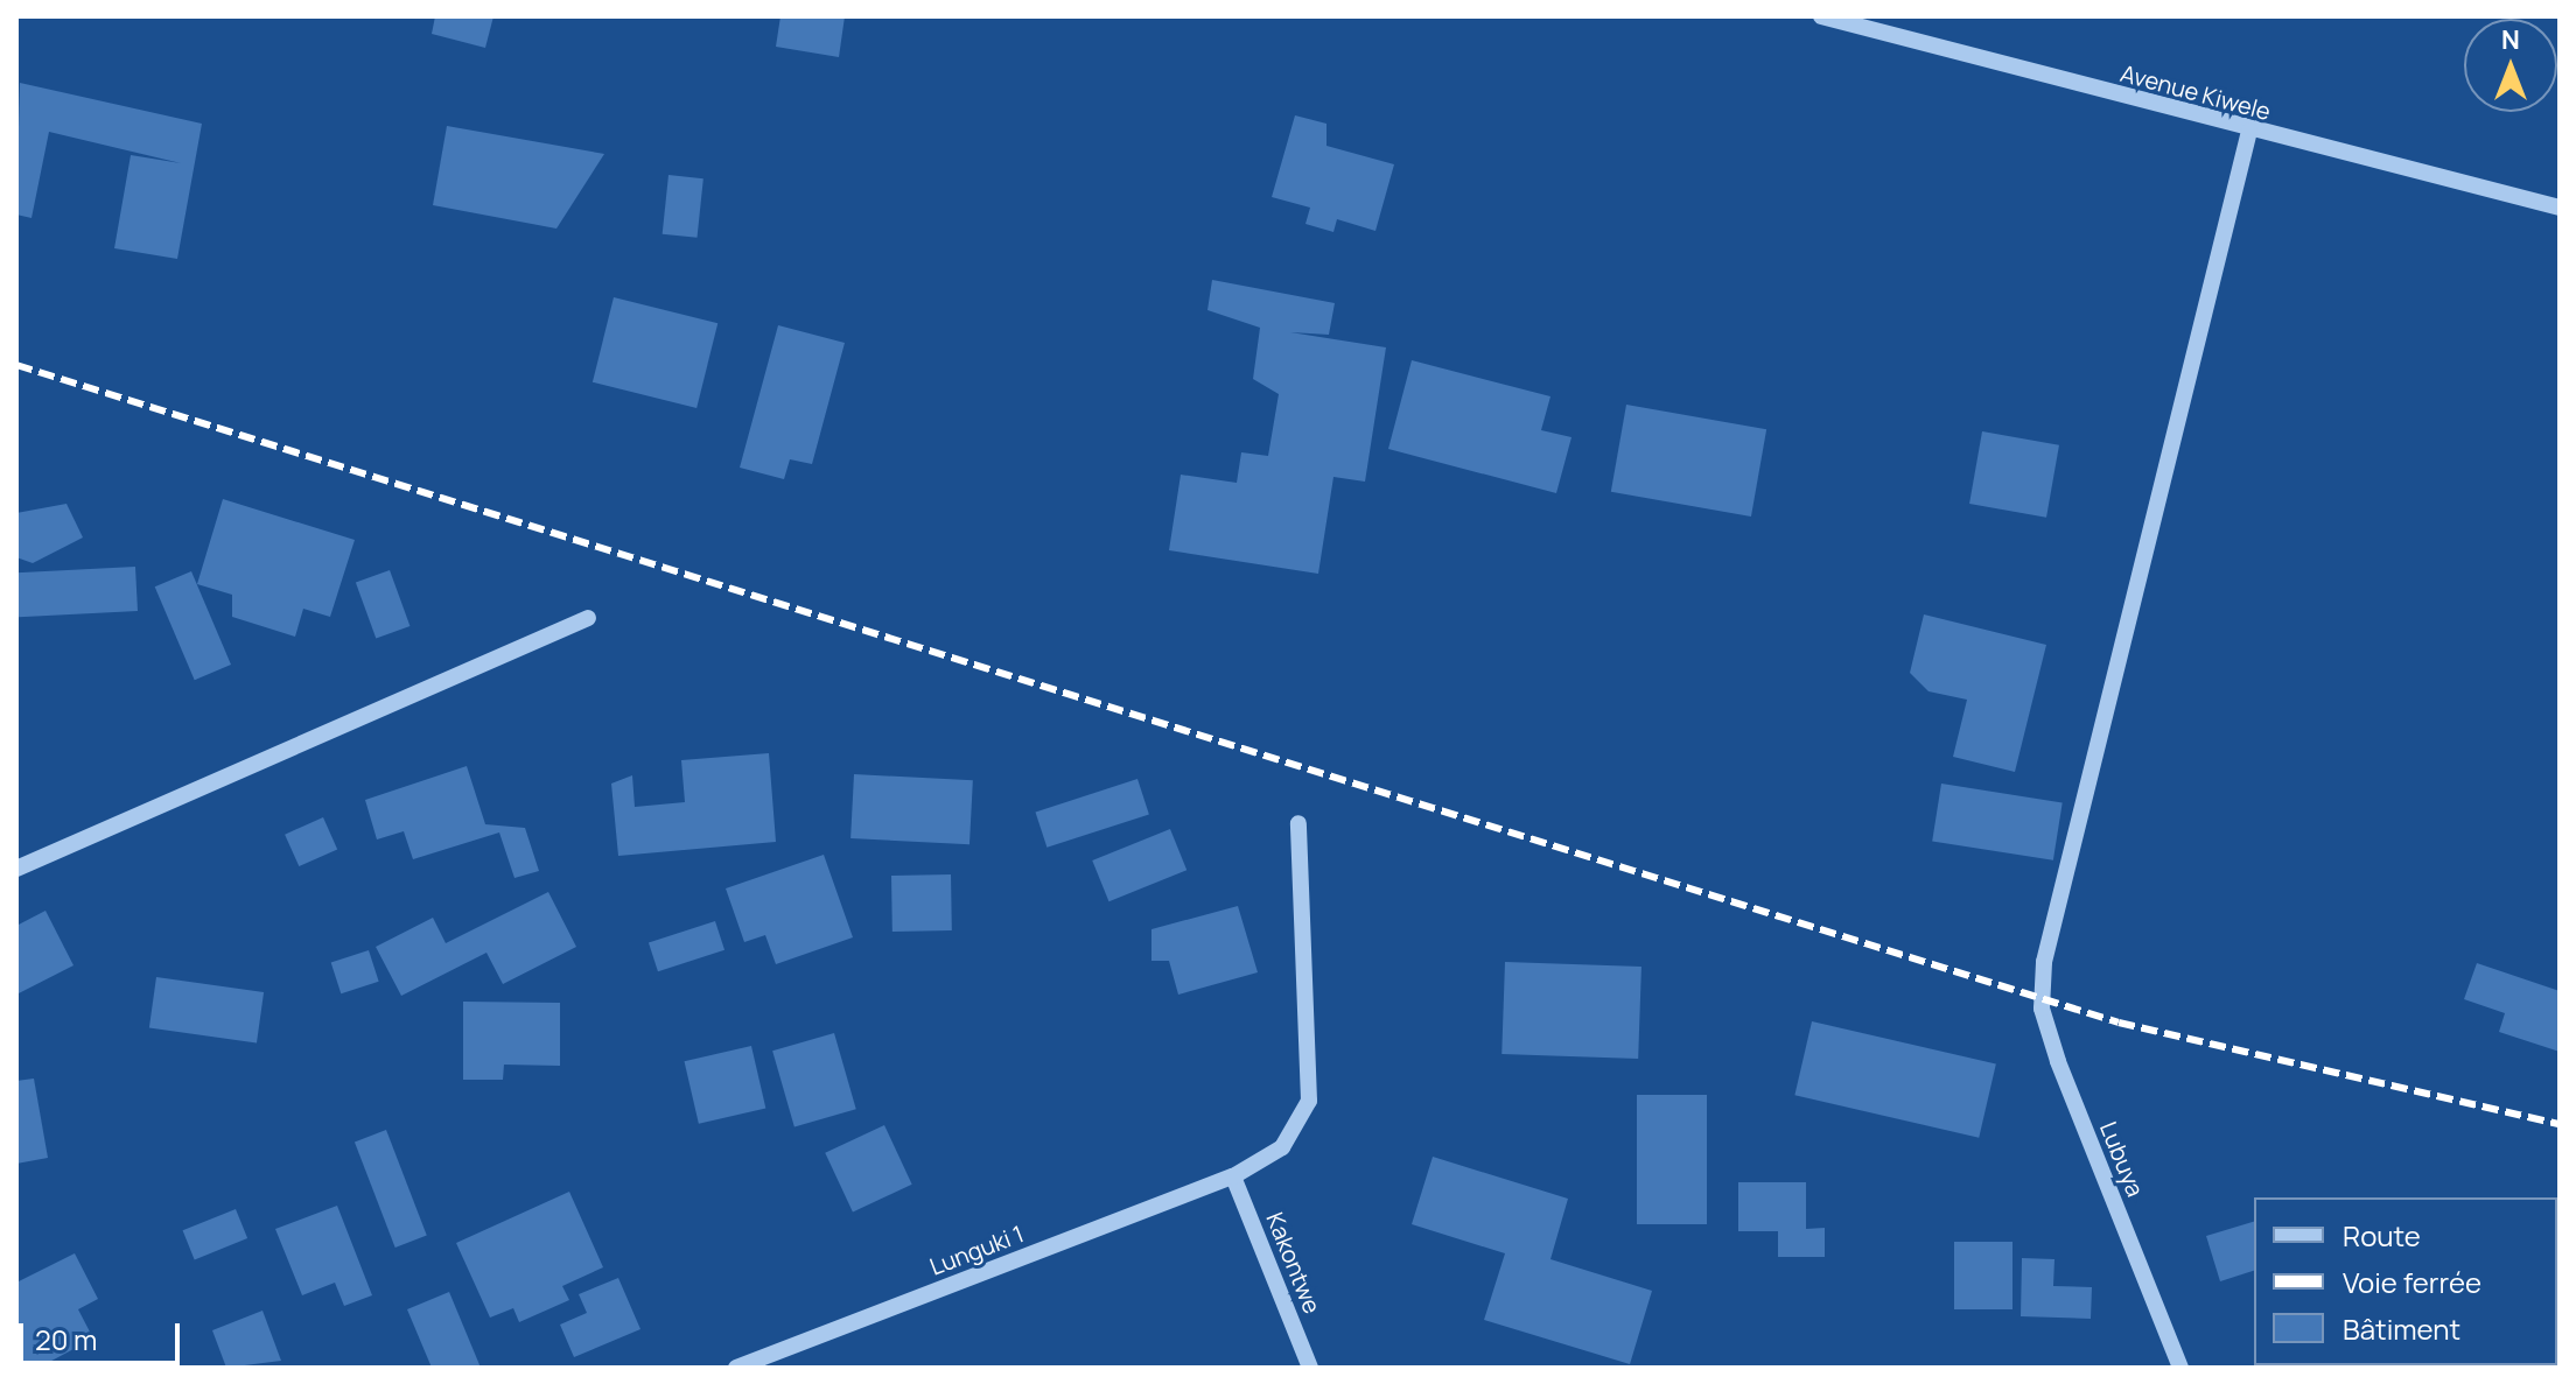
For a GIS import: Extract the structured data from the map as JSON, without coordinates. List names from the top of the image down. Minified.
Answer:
{"streets":{"street":["Avenue Kiwele","Lubuya","Lunguki 1","Kakontwe"]},"crossings":[["Avenue Kiwele","Lubuya"],["Lunguki 1","Kakontwe"]],"legend":["Route","Voie ferrée","Bâtiment"],"scale_bar":"20 m","north":"top"}
